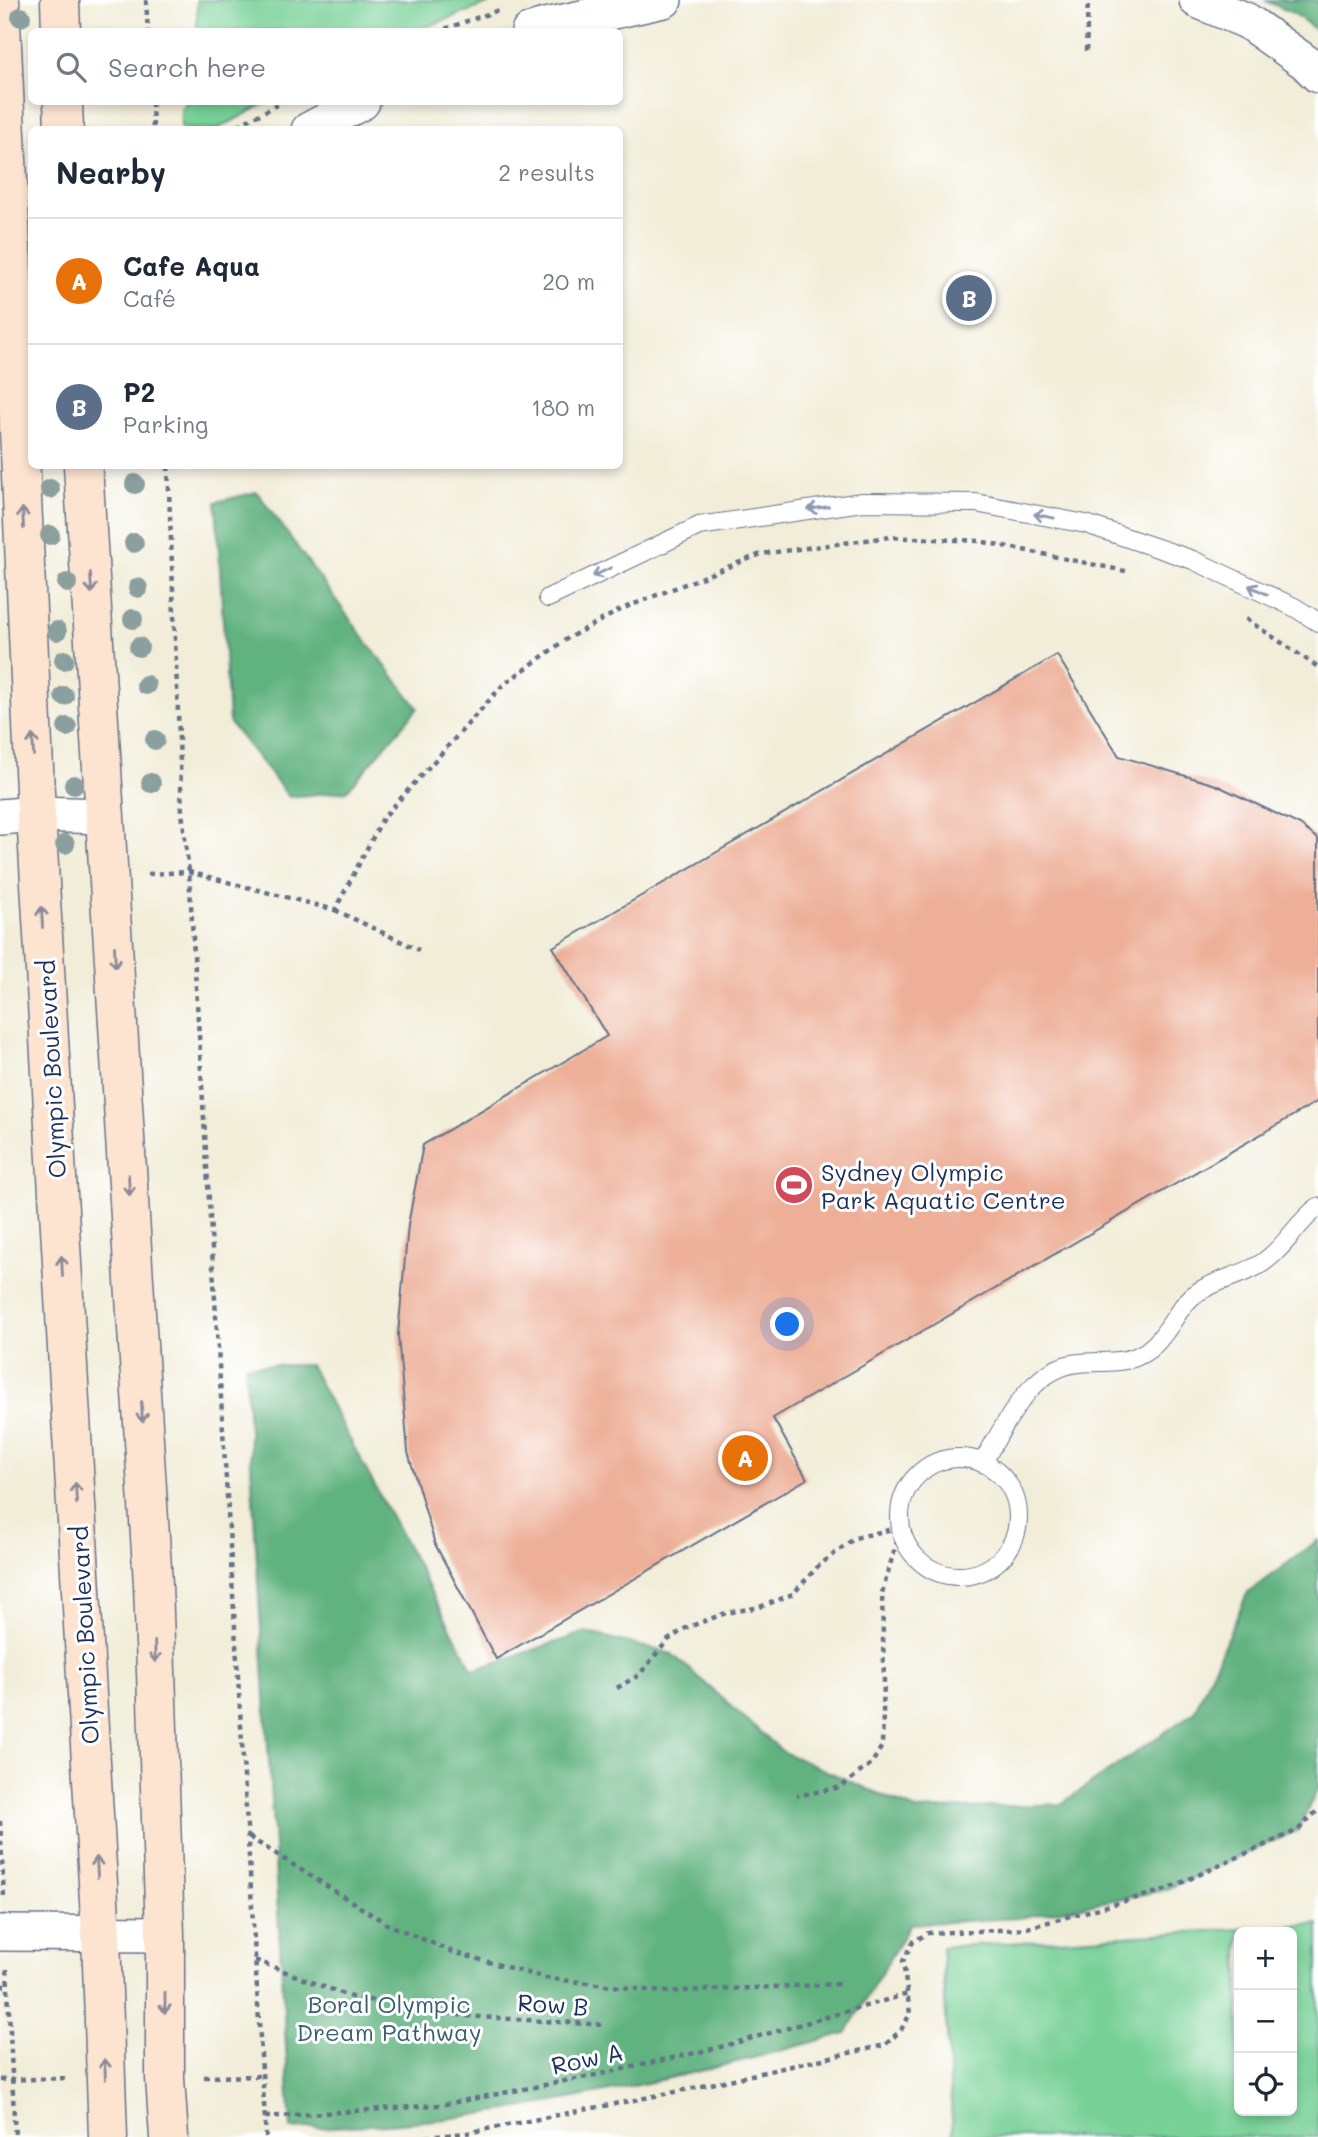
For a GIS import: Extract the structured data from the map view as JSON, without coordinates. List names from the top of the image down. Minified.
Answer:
{"streets":{"street":["Olympic Boulevard"],"path":["Row B","Row A"]},"parks":["Boral Olympic Dream Pathway"],"places":{"sports":["Sydney Olympic Park Aquatic Centre"]},"page":{"search":"Search here","heading":["Nearby","2 results"],"list":[{"mark":"A","name":"Cafe Aqua","note":"Café","value":"20 m"},{"mark":"B","name":"P2","note":"Parking","value":"180 m"}],"pins":["B","A"],"map_buttons":["+","−"]}}
